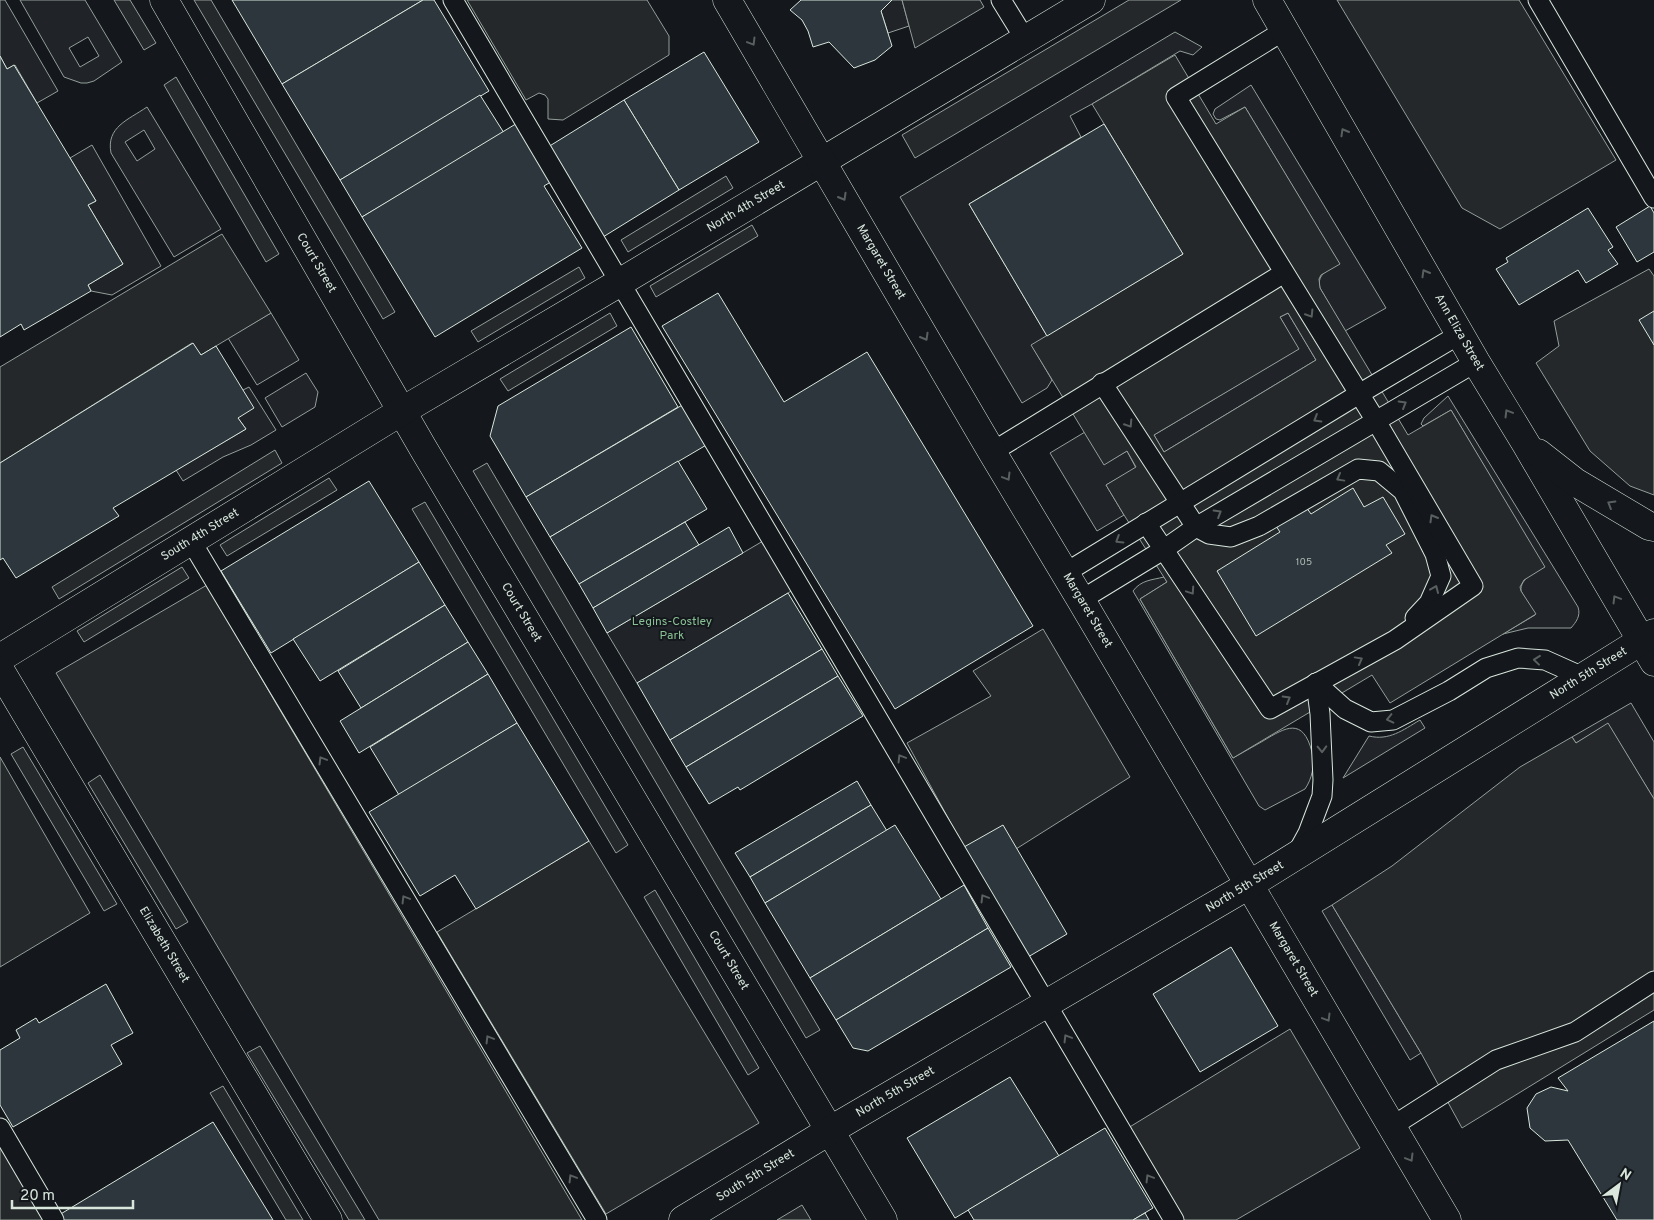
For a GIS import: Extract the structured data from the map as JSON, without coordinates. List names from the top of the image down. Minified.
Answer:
{"streets":{"main road":["North 4th Street","Margaret Street","Court Street","Ann Eliza Street","South 4th Street","North 5th Street","Elizabeth Street","South 5th Street"]},"crossings":[["North 4th Street","Margaret Street"],["North 4th Street","Court Street"],["North 4th Street","South 4th Street"],["Margaret Street","North 5th Street"],["Court Street","South 4th Street"],["Court Street","North 5th Street"],["Court Street","South 5th Street"],["Ann Eliza Street","North 5th Street"],["North 5th Street","South 5th Street"]],"one_way":["Margaret Street","Ann Eliza Street"],"parks":["Legins-Costley Park"],"house_numbers":["105"],"scale_bar":"20 m","north":"top right"}
